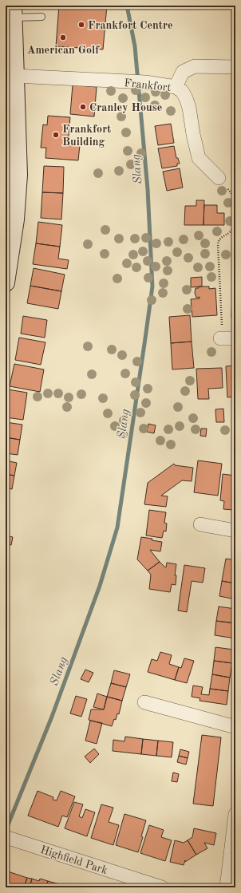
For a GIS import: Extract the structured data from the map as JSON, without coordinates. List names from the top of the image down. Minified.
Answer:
{"streets":{"street":["Frankfort","Highfield Park"]},"water":["Slang"],"places":["Frankfort Centre","American Golf","Cranley House","Frankfort Building"]}
